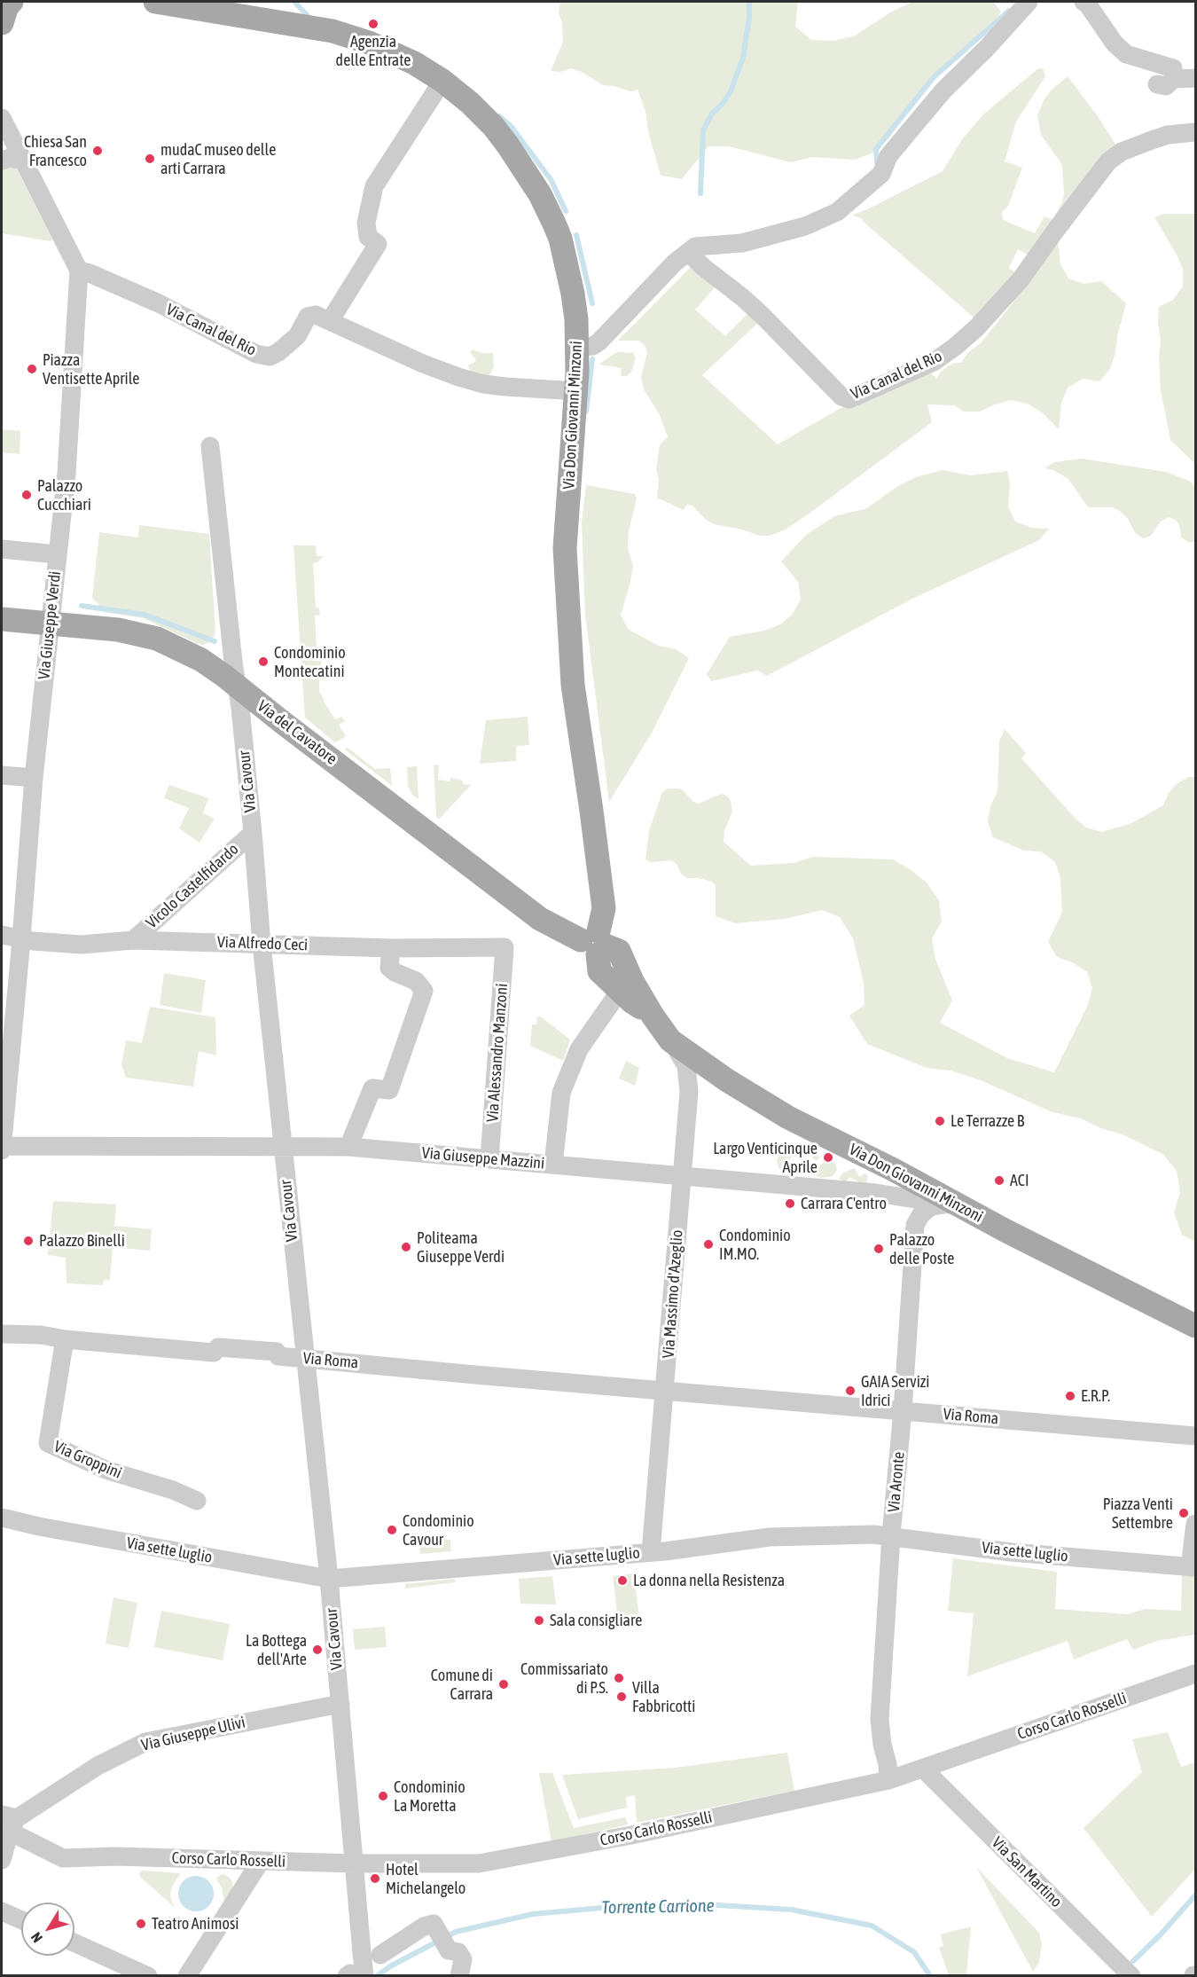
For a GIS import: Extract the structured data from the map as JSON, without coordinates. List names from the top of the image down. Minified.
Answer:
{"streets":{"main road":["Via Don Giovanni Minzoni","Via del Cavatore"],"street":["Via Canal del Rio","Via Giuseppe Verdi","Via Cavour","Vicolo Castelfidardo","Via Alfredo Ceci","Via Alessandro Manzoni","Via Giuseppe Mazzini","Via Massimo d'Azeglio","Via Roma","Via Groppini","Via Aronte","Via sette luglio","Corso Carlo Rosselli","Via Giuseppe Ulivi","Via San Martino"]},"crossings":[["Via Canal del Rio","Via Don Giovanni Minzoni"],["Via Canal del Rio","Via Giuseppe Verdi"],["Via Don Giovanni Minzoni","Via del Cavatore"],["Via Don Giovanni Minzoni","Via Giuseppe Mazzini"],["Via Don Giovanni Minzoni","Via Massimo d'Azeglio"],["Via Don Giovanni Minzoni","Via Aronte"],["Via Giuseppe Verdi","Via del Cavatore"],["Via Giuseppe Verdi","Via Alfredo Ceci"],["Via Giuseppe Verdi","Via Giuseppe Mazzini"],["Via del Cavatore","Via Cavour"],["Via Cavour","Vicolo Castelfidardo"],["Via Cavour","Via Alfredo Ceci"],["Via Cavour","Via Giuseppe Mazzini"],["Via Cavour","Via Roma"],["Via Cavour","Via sette luglio"],["Via Cavour","Corso Carlo Rosselli"],["Via Cavour","Via Giuseppe Ulivi"],["Vicolo Castelfidardo","Via Alfredo Ceci"],["Via Alfredo Ceci","Via Alessandro Manzoni"],["Via Alessandro Manzoni","Via Giuseppe Mazzini"],["Via Giuseppe Mazzini","Via Massimo d'Azeglio"],["Via Giuseppe Mazzini","Via Aronte"],["Via Massimo d'Azeglio","Via Roma"],["Via Massimo d'Azeglio","Via sette luglio"],["Via Roma","Via Groppini"],["Via Roma","Via Aronte"],["Via Aronte","Via sette luglio"],["Via Aronte","Corso Carlo Rosselli"],["Corso Carlo Rosselli","Via Giuseppe Ulivi"],["Corso Carlo Rosselli","Via San Martino"]],"water":["Torrente Carrione"],"places":["Agenzia delle Entrate","Chiesa San Francesco","mudaC museo delle arti Carrara","Piazza Ventisette Aprile","Palazzo Cucchiari","Condominio Montecatini","Le Terrazze B","Largo Venticinque Aprile","ACI","Carrara C'entro","Palazzo Binelli","Condominio IM.MO.","Politeama Giuseppe Verdi","Palazzo delle Poste","GAIA Servizi Idrici","E.R.P.","Piazza Venti Settembre","Condominio Cavour","La donna nella Resistenza","Sala consigliare","La Bottega dell'Arte","Commissariato di P.S.","Comune di Carrara","Villa Fabbricotti","Condominio La Moretta","Hotel Michelangelo","Teatro Animosi"],"north":"bottom left"}
